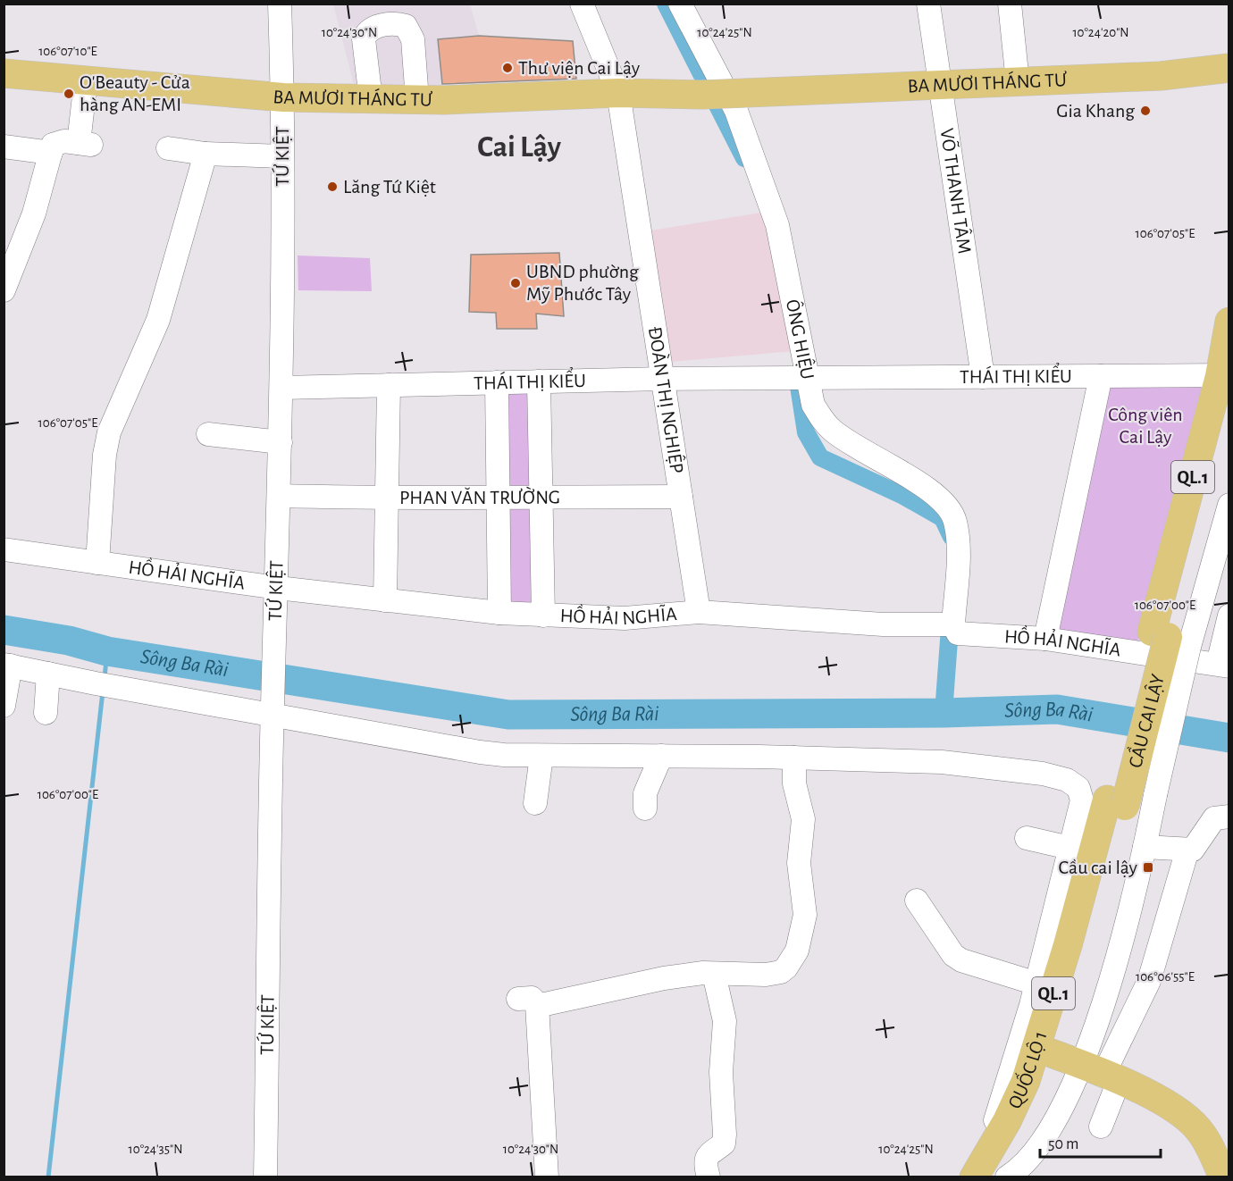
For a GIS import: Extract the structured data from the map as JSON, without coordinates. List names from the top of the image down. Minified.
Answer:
{"streets":{"main road":["BA MƯƠI THÁNG TƯ","QL.1","CẦU CAI LẬY","QUỐC LỘ 1"],"street":["TỨ KIỆT","VÕ THANH TÂM","ÔNG HIỆU","THÁI THỊ KIỂU","ĐOÀN THỊ NGHIỆP","PHAN VĂN TRƯỜNG","HỒ HẢI NGHĨA"]},"crossings":[["BA MƯƠI THÁNG TƯ","TỨ KIỆT"],["BA MƯƠI THÁNG TƯ","VÕ THANH TÂM"],["BA MƯƠI THÁNG TƯ","ĐOÀN THỊ NGHIỆP"],["TỨ KIỆT","THÁI THỊ KIỂU"],["TỨ KIỆT","PHAN VĂN TRƯỜNG"],["TỨ KIỆT","HỒ HẢI NGHĨA"],["VÕ THANH TÂM","THÁI THỊ KIỂU"],["ÔNG HIỆU","THÁI THỊ KIỂU"],["ÔNG HIỆU","HỒ HẢI NGHĨA"],["THÁI THỊ KIỂU","ĐOÀN THỊ NGHIỆP"],["THÁI THỊ KIỂU","QL.1"],["ĐOÀN THỊ NGHIỆP","PHAN VĂN TRƯỜNG"],["ĐOÀN THỊ NGHIỆP","HỒ HẢI NGHĨA"],["QL.1","CẦU CAI LẬY"],["CẦU CAI LẬY","QUỐC LỘ 1"]],"districts":["Cai Lậy"],"water":["Sông Ba Rài"],"parks":["Công viên Cai Lậy"],"places":{"other":["Thư viện Cai Lậy","O'Beauty - Cửa hàng AN-EMI","Gia Khang","Lăng Tứ Kiệt","UBND phường Mỹ Phước Tây"],"transit":["Cầu cai lậy"]},"scale_bar":"50 m","coordinates":["10°24'30\"N","10°24'25\"N","10°24'20\"N","106°07'10\"E","106°07'05\"E","106°07'00\"E","106°06'55\"E","10°24'35\"N"]}
